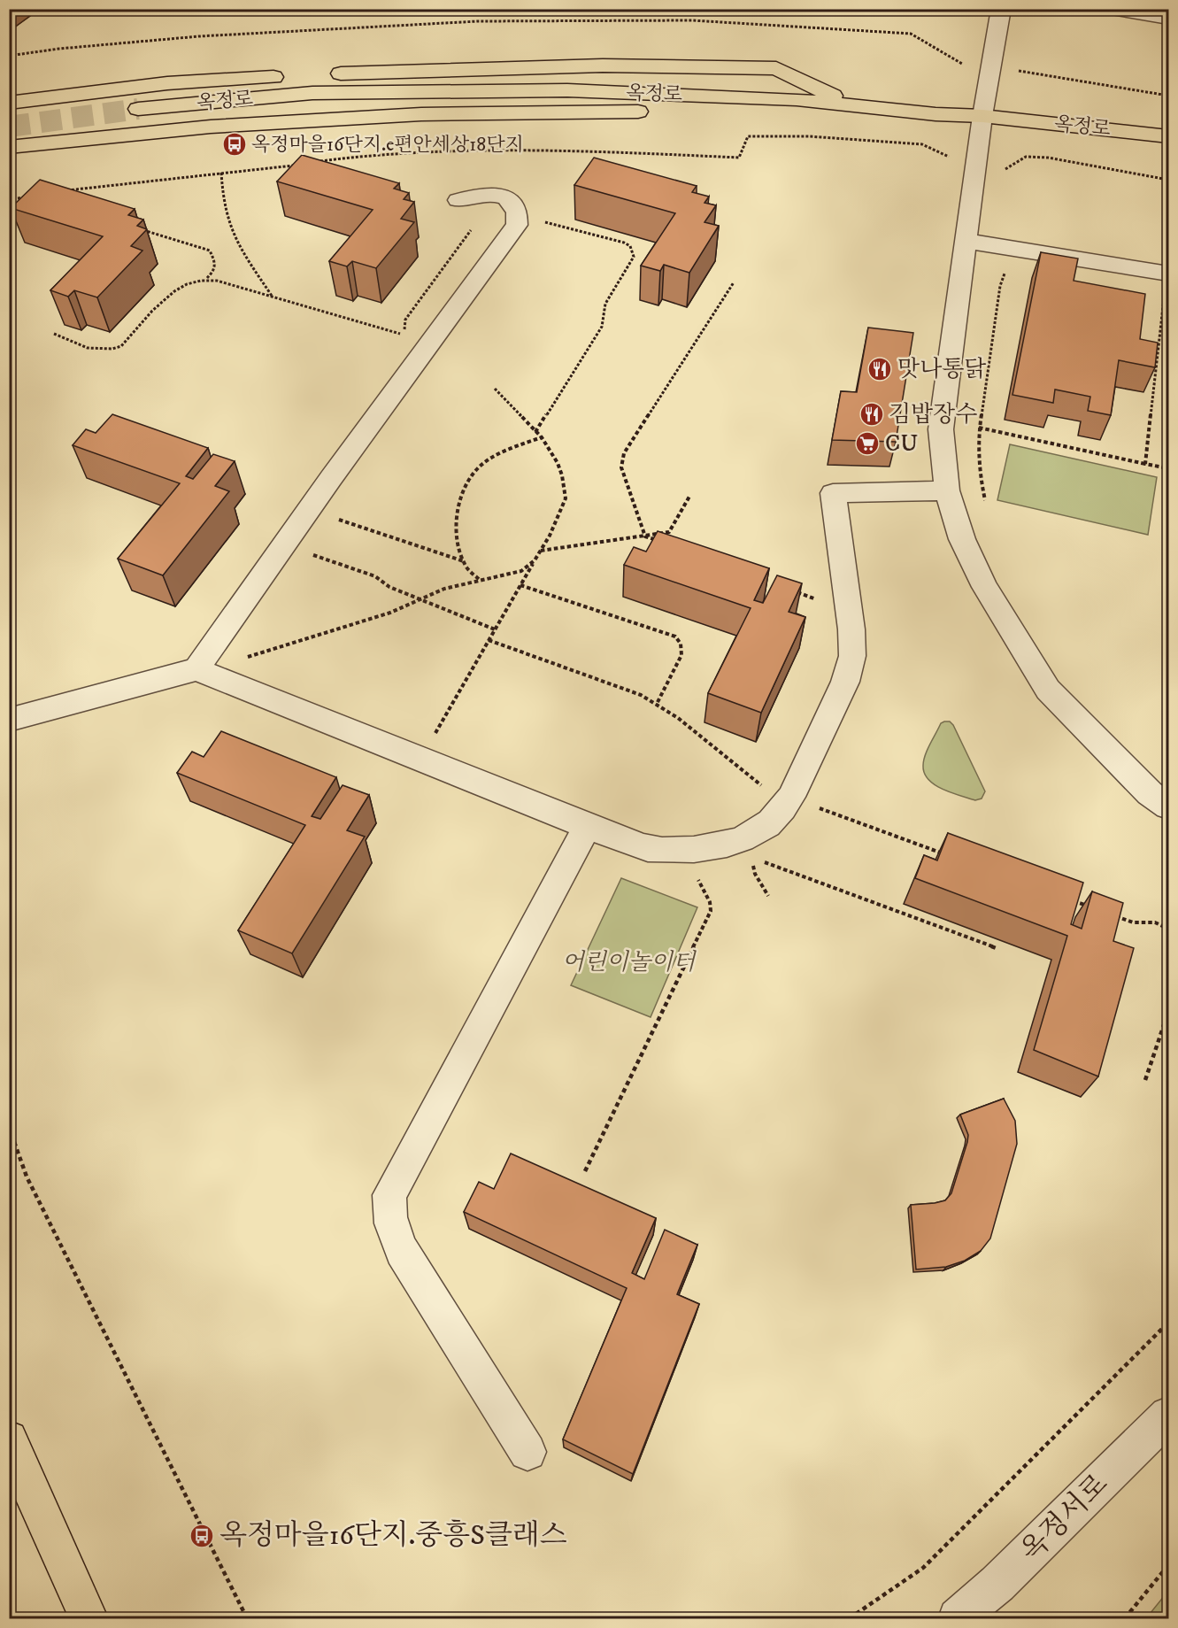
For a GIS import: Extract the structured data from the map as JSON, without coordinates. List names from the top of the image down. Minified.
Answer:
{"streets":{"main road":["옥정로"],"street":["옥정서로"]},"parks":["어린이놀이터"],"places":{"bus stop":["옥정마을16단지.e편안세상18단지","옥정마을16단지.중흥S클래스"],"restaurant":["맛나통닭","김밥장수"],"supermarket":["CU"]}}
